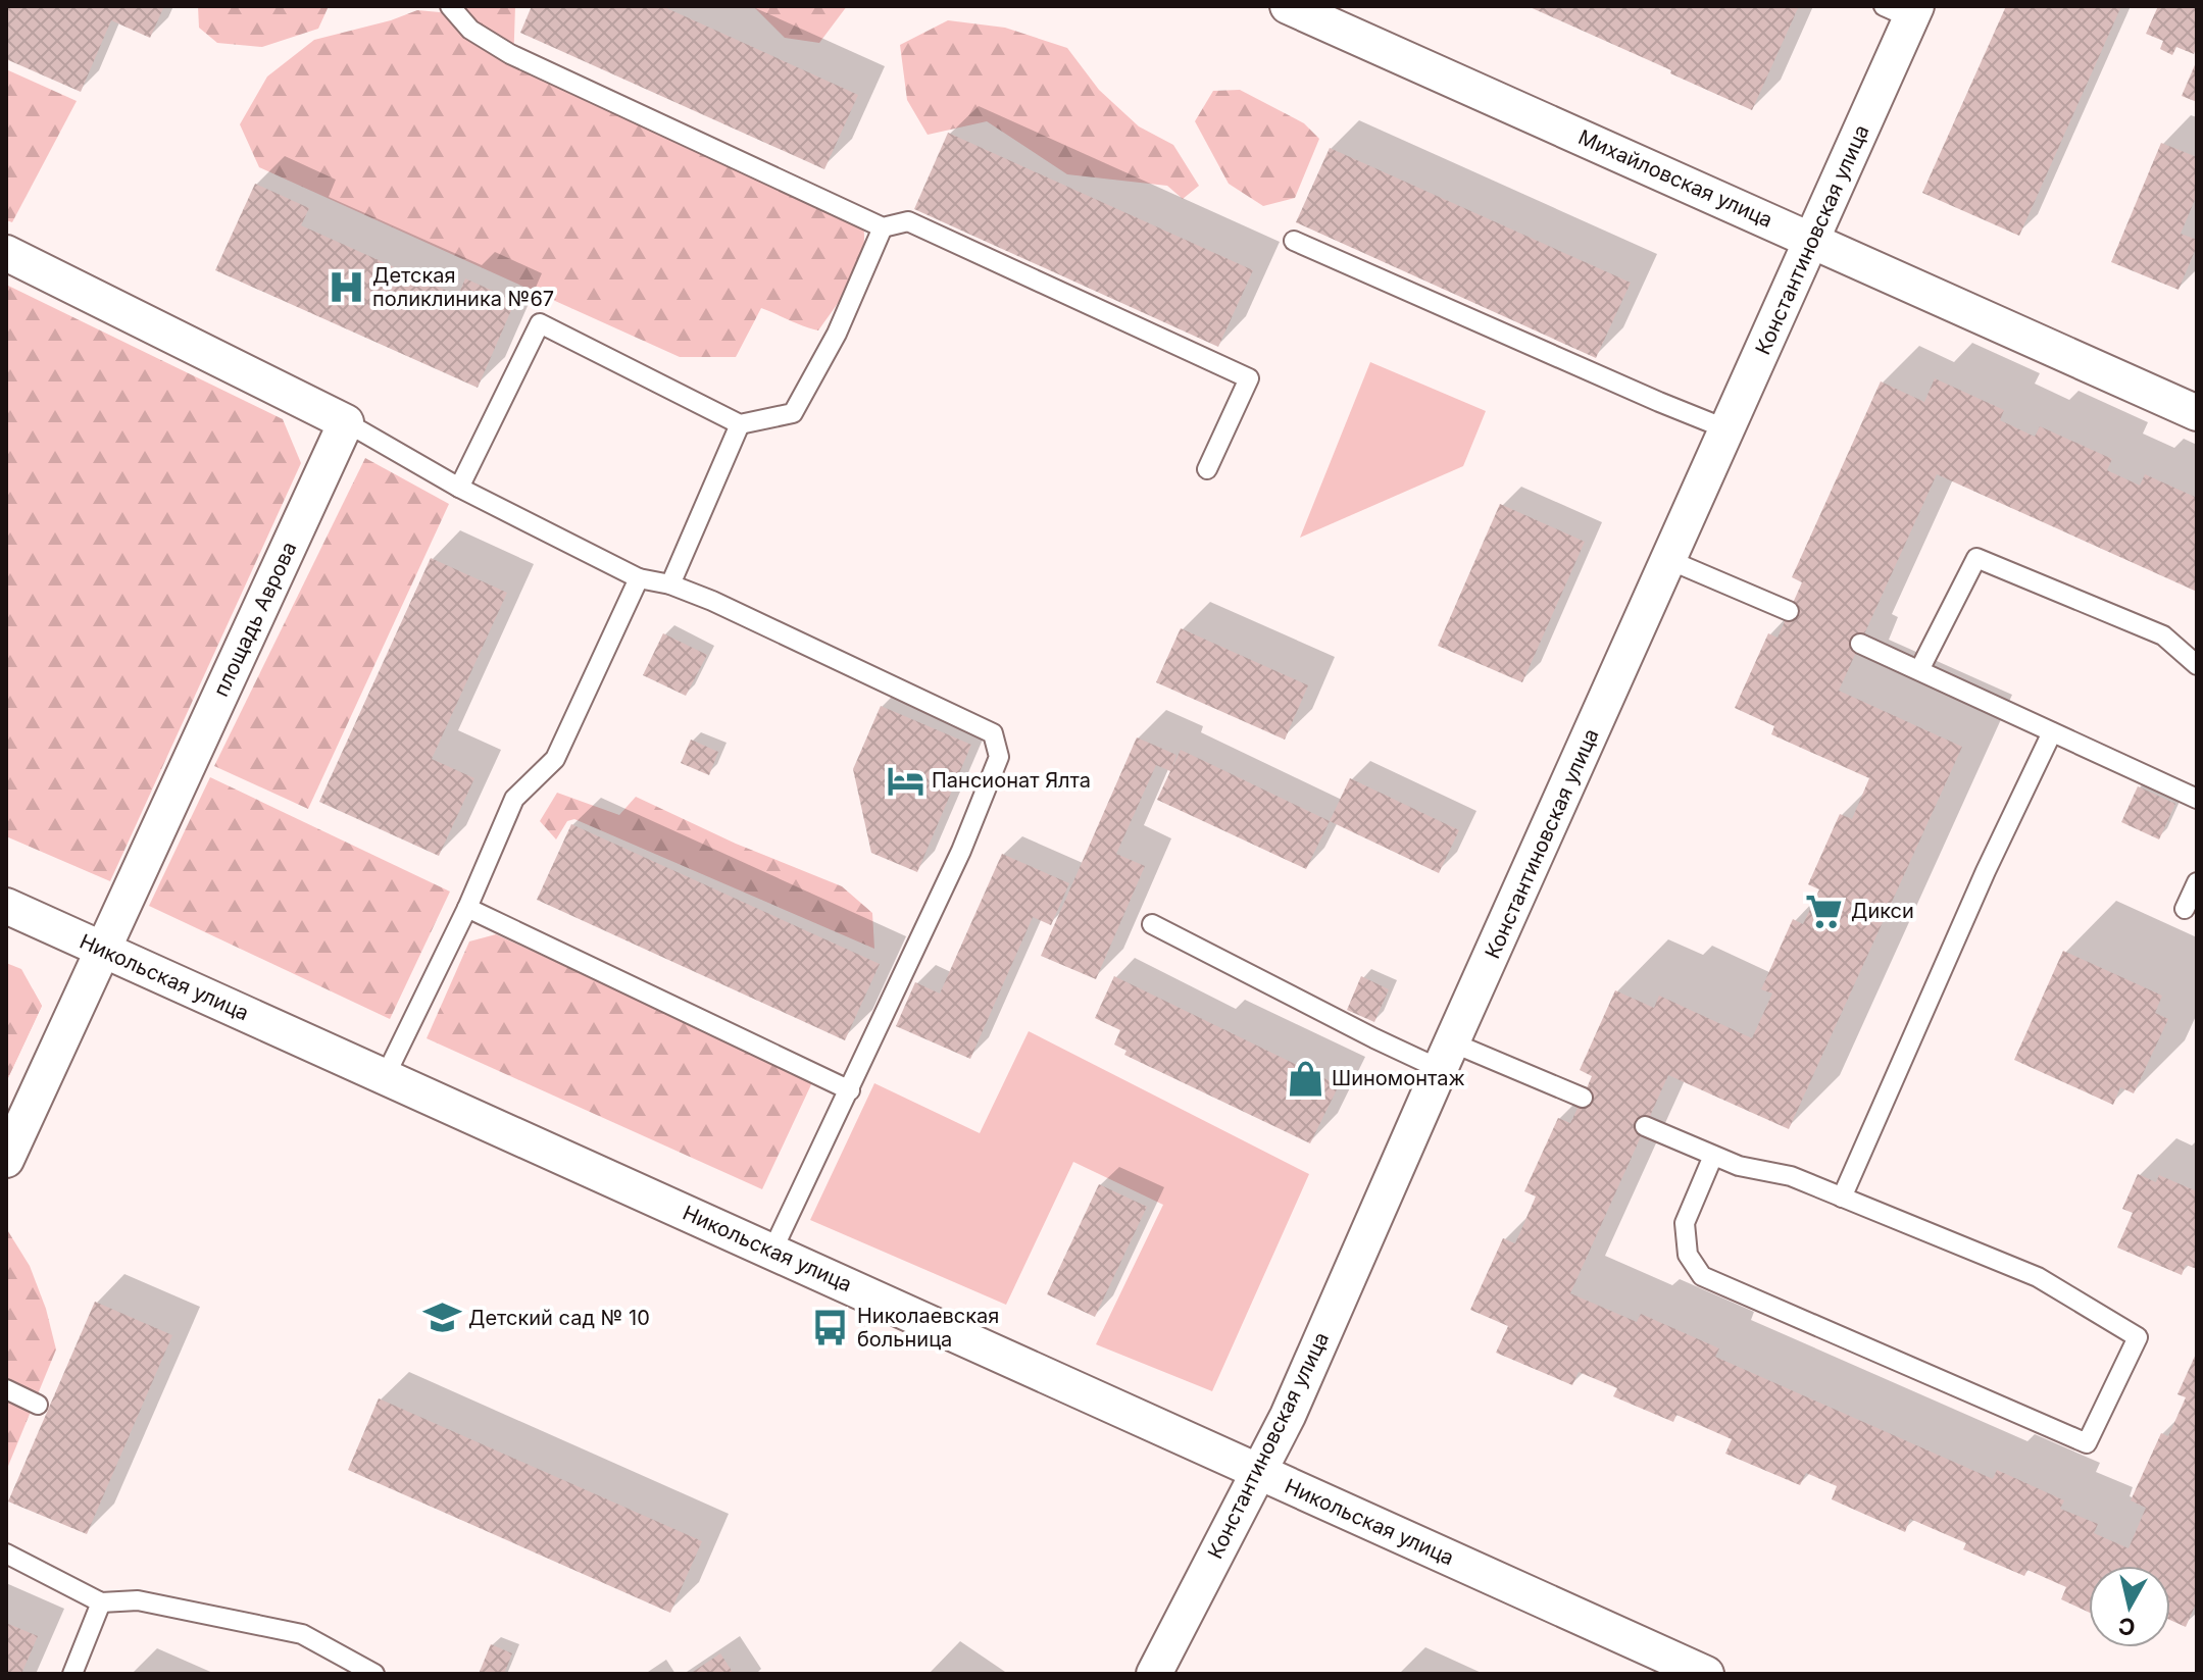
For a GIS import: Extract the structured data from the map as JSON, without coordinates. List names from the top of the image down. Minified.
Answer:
{"streets":{"street":["Михайловская улица","Константиновская улица","площадь Аврова","Никольская улица"]},"crossings":[["Михайловская улица","Константиновская улица"],["Константиновская улица","Никольская улица"],["площадь Аврова","Никольская улица"]],"places":{"hospital":["Детская поликлиника №67"],"hotel":["Пансионат Ялта"],"supermarket":["Дикси"],"shop":["Шиномонтаж"],"school or university":["Детский сад № 10"],"bus stop":["Николаевская больница"]},"north":"bottom"}
